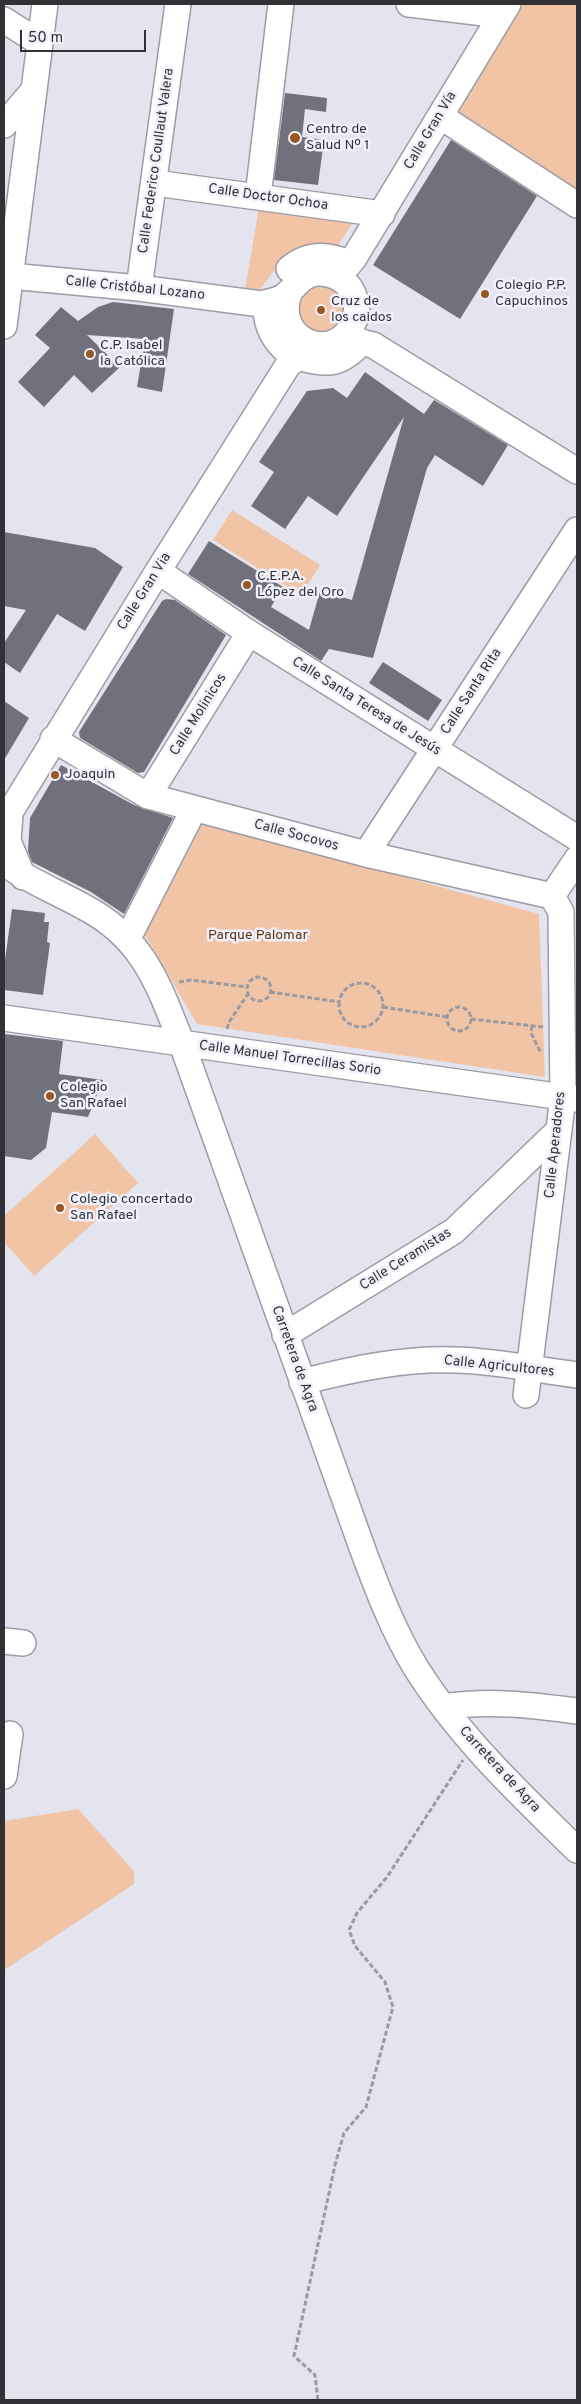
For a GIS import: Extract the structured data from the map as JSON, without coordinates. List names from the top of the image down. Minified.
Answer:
{"streets":{"street":["Calle Gran Vía","Calle Federico Coullaut Valera","Calle Doctor Ochoa","Calle Cristóbal Lozano","Calle Gran Via","Calle Santa Rita","Calle Santa Teresa de Jesús","Calle Molinicos","Calle Socovos","Calle Manuel Torrecillas Sorio","Calle Aperadores","Calle Ceramistas","Carretera de Agra","Calle Agricultores"]},"crossings":[["Calle Gran Vía","Calle Doctor Ochoa"],["Calle Federico Coullaut Valera","Calle Doctor Ochoa"],["Calle Federico Coullaut Valera","Calle Cristóbal Lozano"],["Calle Gran Via","Calle Santa Teresa de Jesús"],["Calle Gran Via","Calle Socovos"],["Calle Santa Rita","Calle Santa Teresa de Jesús"],["Calle Santa Rita","Calle Socovos"],["Calle Santa Teresa de Jesús","Calle Molinicos"],["Calle Molinicos","Calle Socovos"],["Calle Socovos","Calle Aperadores"],["Calle Manuel Torrecillas Sorio","Calle Aperadores"],["Calle Manuel Torrecillas Sorio","Carretera de Agra"],["Calle Aperadores","Calle Ceramistas"],["Calle Aperadores","Calle Agricultores"],["Calle Ceramistas","Carretera de Agra"],["Carretera de Agra","Calle Agricultores"]],"parks":["Parque Palomar"],"places":["Centro de Salud Nº 1","Colegio P.P. Capuchinos","Cruz de los caidos","C.P. Isabel la Católica","C.E.P.A. López del Oro","Joaquin","Colegio San Rafael","Colegio concertado San Rafael"],"scale_bar":"50 m"}
